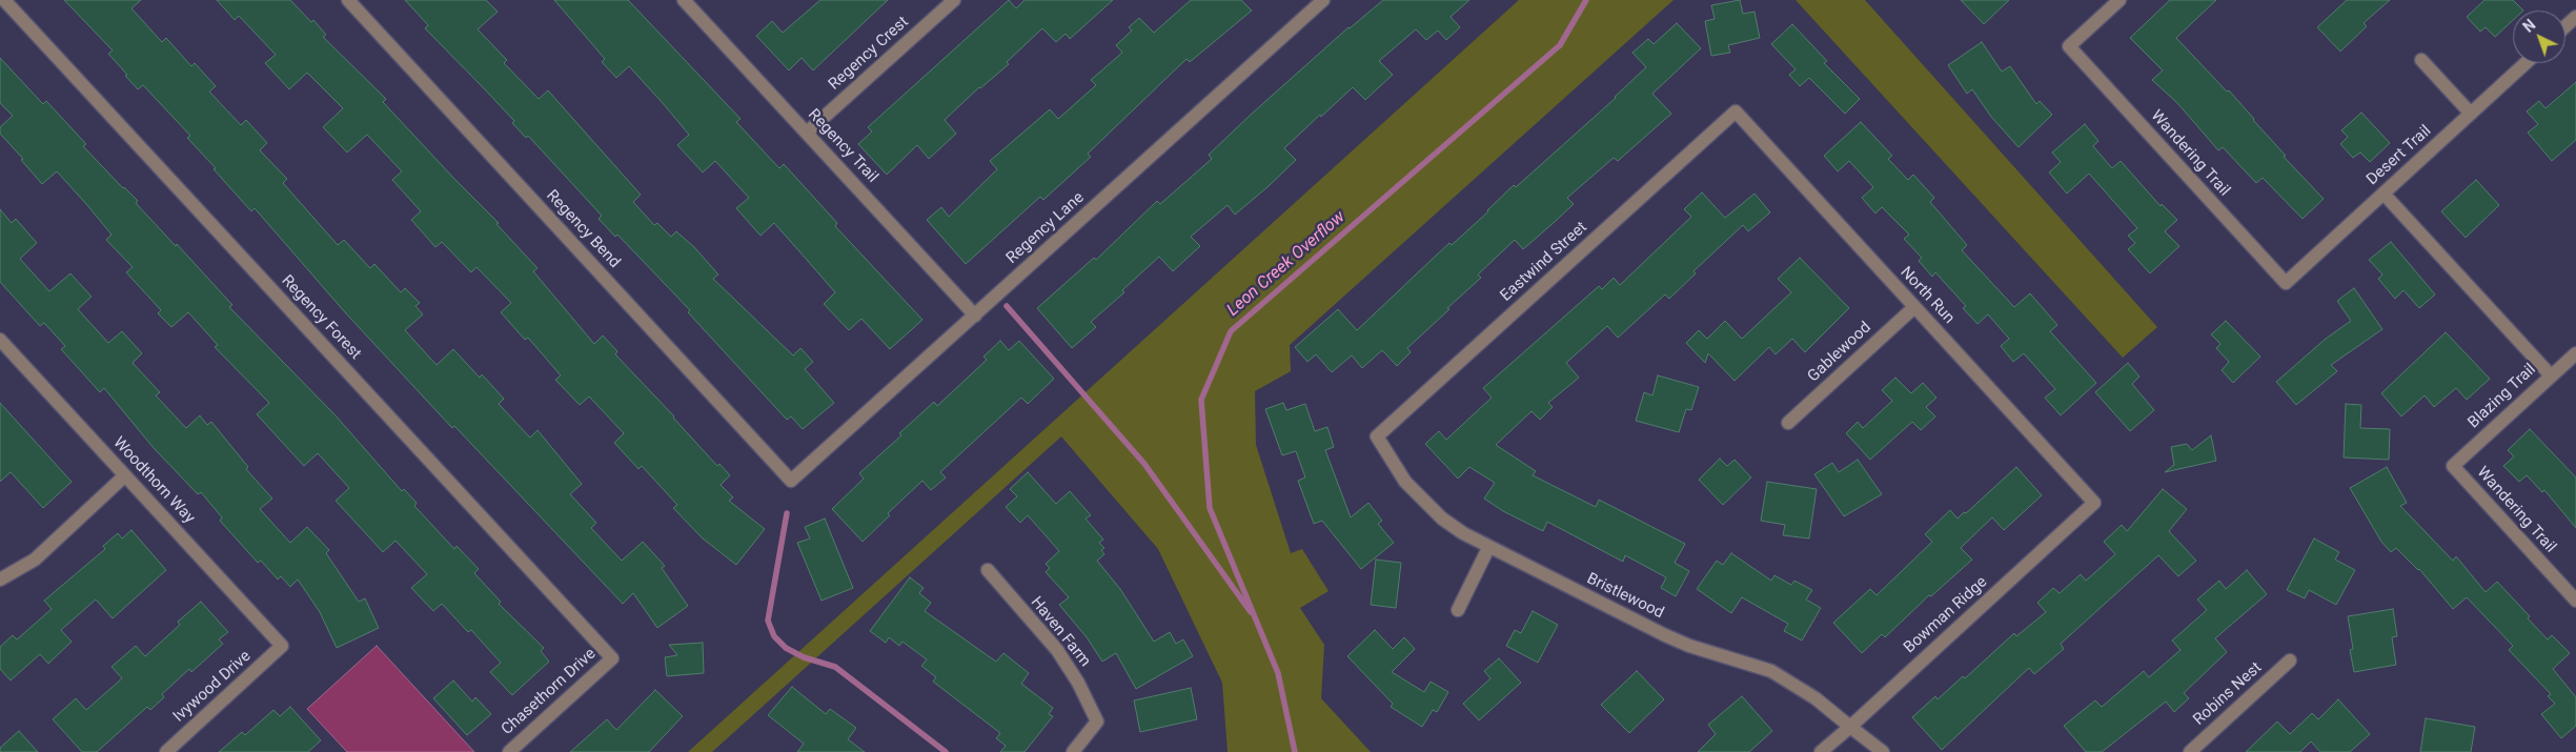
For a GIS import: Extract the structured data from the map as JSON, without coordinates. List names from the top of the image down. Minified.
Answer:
{"streets":{"street":["Regency Crest","Regency Trail","Wandering Trail","Desert Trail","Regency Lane","Regency Bend","Eastwind Street","North Run","Regency Forest","Gablewood","Blazing Trail","Woodthorn Way","Bristlewood","Bowman Ridge","Haven Farm","Ivywood Drive","Chasethorn Drive","Robins Nest"]},"crossings":[["Regency Crest","Regency Trail"],["Regency Trail","Regency Lane"],["Wandering Trail","Desert Trail"],["Wandering Trail","Blazing Trail"],["Regency Lane","Regency Bend"],["Eastwind Street","North Run"],["Eastwind Street","Bristlewood"],["North Run","Gablewood"],["North Run","Bowman Ridge"],["Regency Forest","Chasethorn Drive"],["Woodthorn Way","Ivywood Drive"],["Bristlewood","Bowman Ridge"]],"water":["Leon Creek Overflow"],"north":"top left"}
